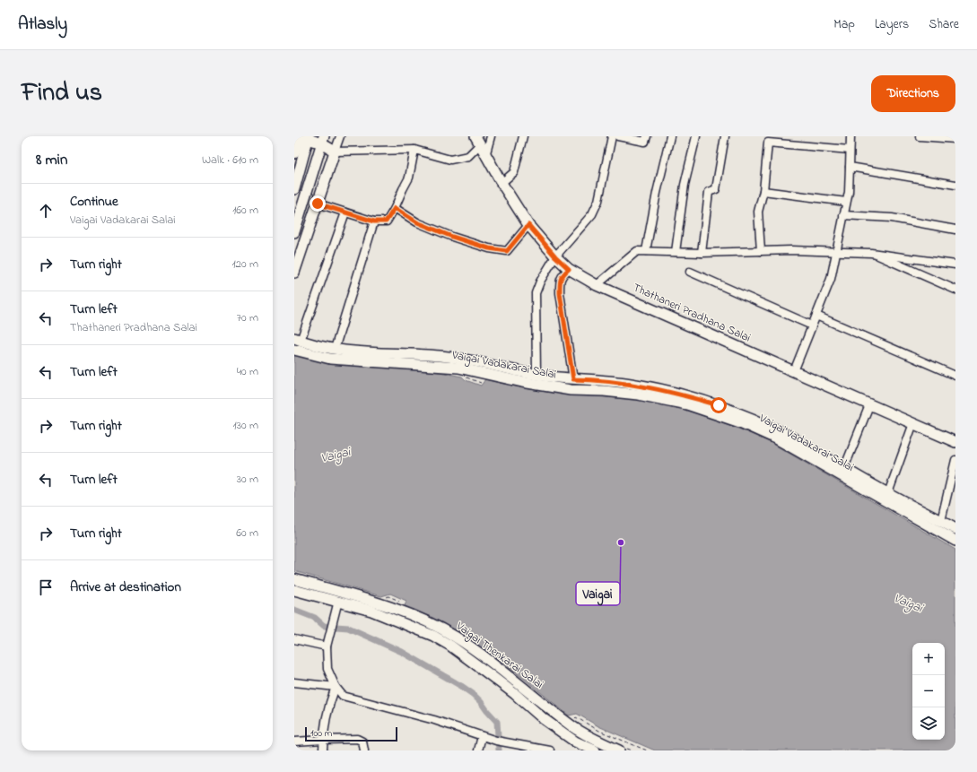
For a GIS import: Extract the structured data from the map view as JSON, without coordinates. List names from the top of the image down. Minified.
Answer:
{"streets":{"main road":["Thathaneri Pradhana Salai","Vaigai Vadakarai Salai","Vaigai Thenkarai Salai"]},"water":["Vaigai"],"places":["Vaigai"],"scale_bar":"100 m","page":{"header":"Atlasly","nav":["Map","Layers","Share"],"title":"Find us","buttons":"Directions","heading":["8 min","Walk · 610 m"],"list":[["Continue","Vaigai Vadakarai Salai","160 m"],["Turn right","120 m"],["Turn left","Thathaneri Pradhana Salai","70 m"],["Turn left","40 m"],["Turn right","130 m"],["Turn left","30 m"],["Turn right","60 m"],"Arrive at destination"],"map_buttons":["+","−"],"scale":"100 m"}}
